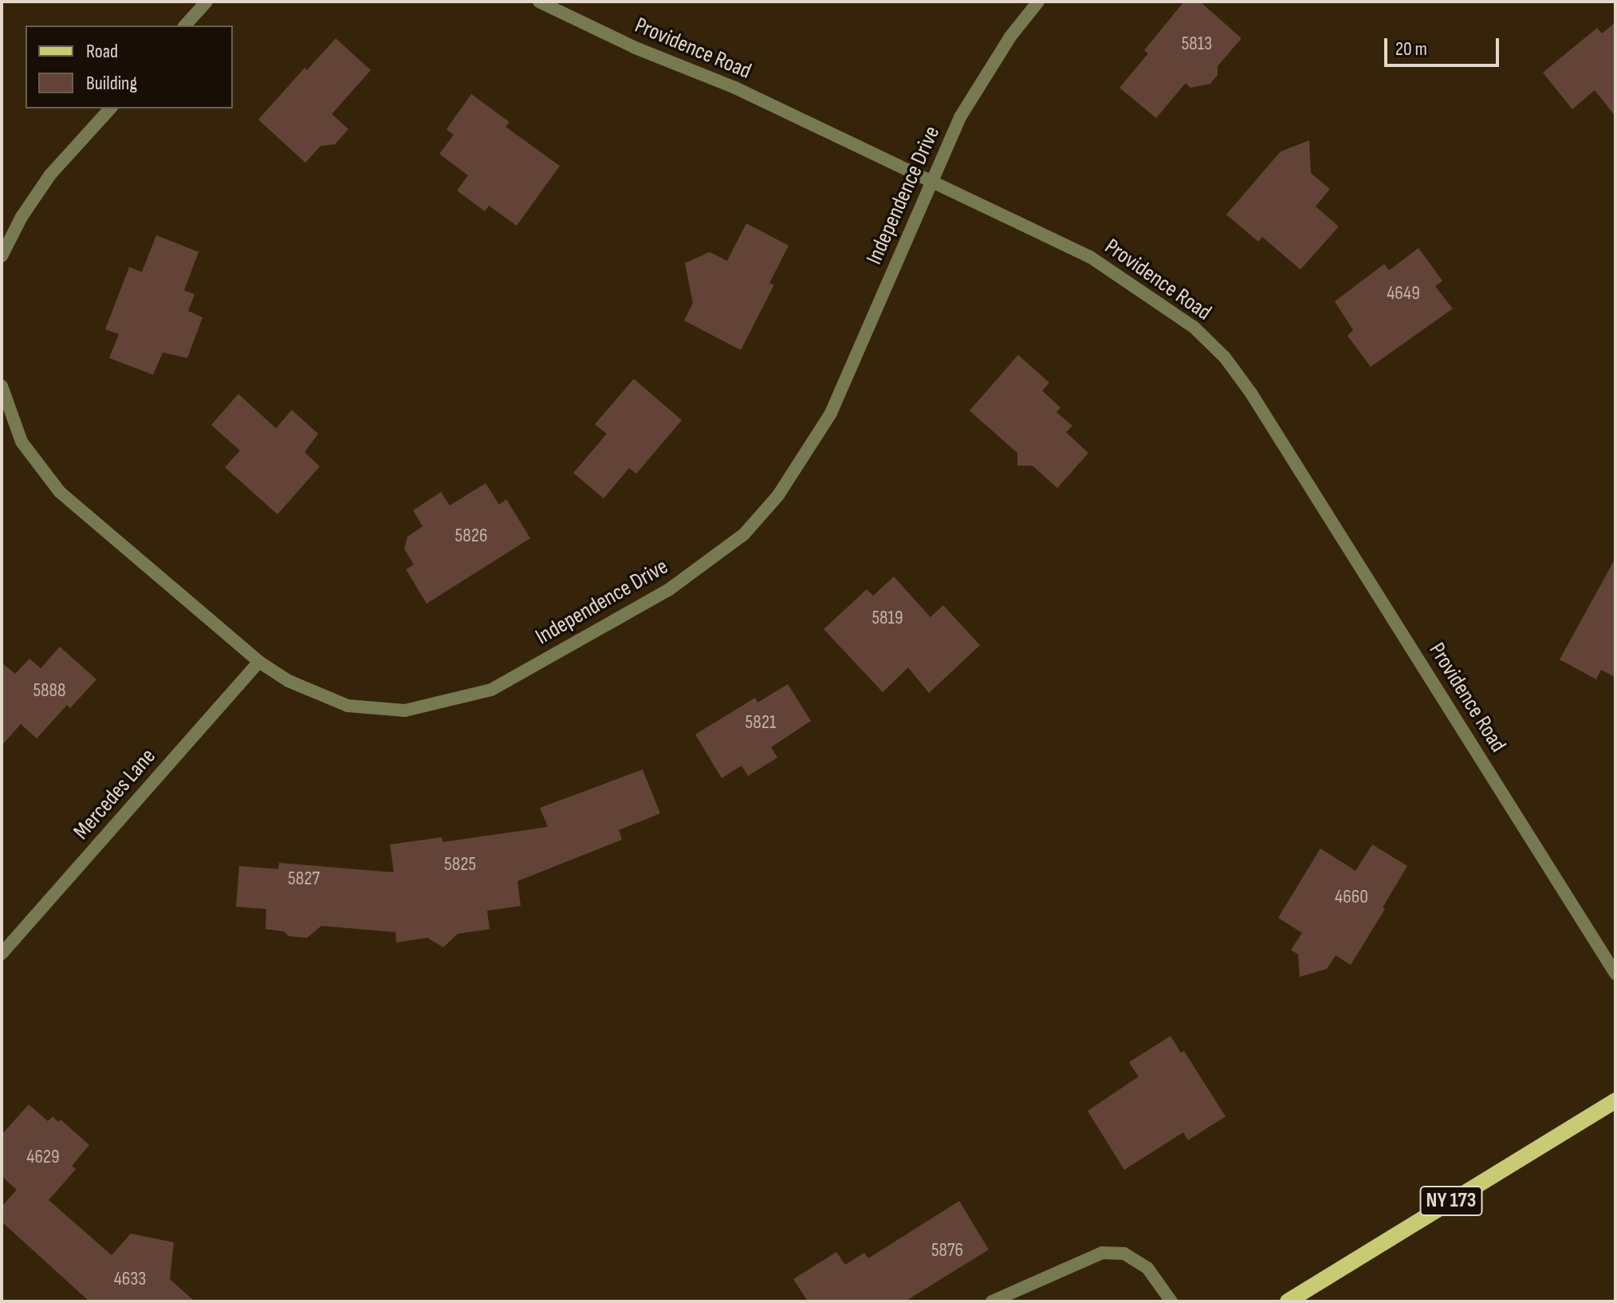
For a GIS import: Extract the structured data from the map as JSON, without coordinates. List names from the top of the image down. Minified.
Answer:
{"streets":{"main road":["NY 173"],"street":["Providence Road","Independence Drive","Mercedes Lane"]},"crossings":[["Providence Road","Independence Drive"],["Independence Drive","Mercedes Lane"]],"house_numbers":["5813","4649","5826","5819","5888","5821","5825","5827","4660","4629","5876","4633"],"legend":["Road","Building"],"scale_bar":"20 m"}
